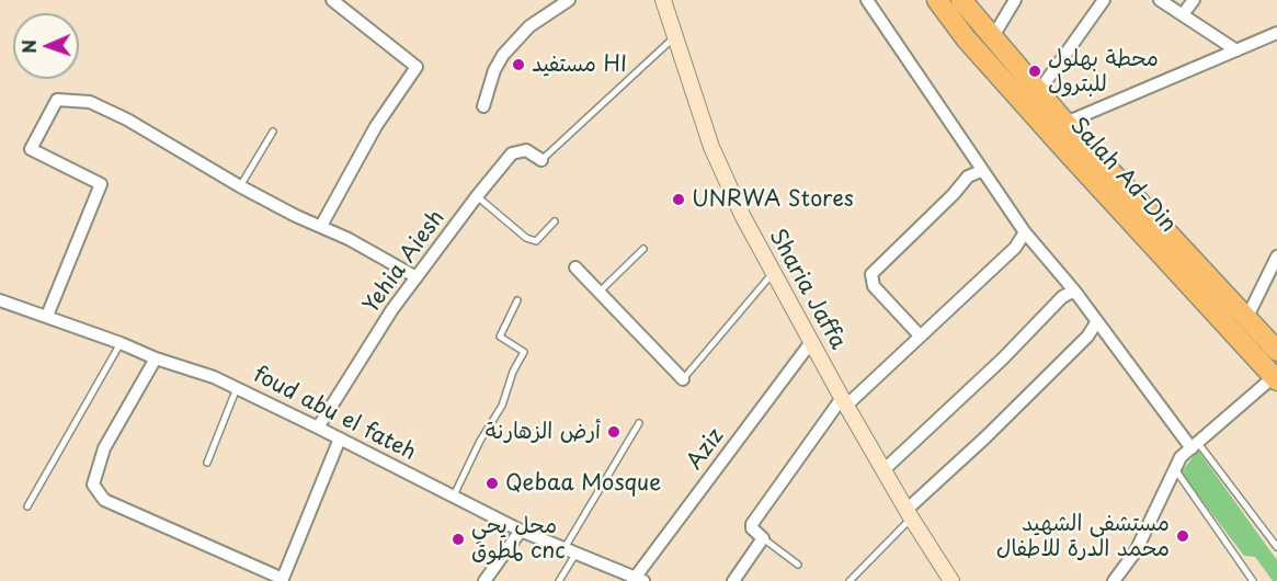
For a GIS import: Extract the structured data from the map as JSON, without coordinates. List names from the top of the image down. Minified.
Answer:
{"streets":{"highway":["Salah Ad-Din"],"street":["Yehia Aiesh","Sharia Jaffa","foud abu el fateh","Aziz"]},"crossings":[["Yehia Aiesh","foud abu el fateh"],["Sharia Jaffa","Aziz"],["foud abu el fateh","Aziz"]],"places":["مستفيد HI","محطة بهلول للبترول","UNRWA Stores","أرض الزهارنة","Qebaa Mosque","مستشفى الشهيد محمد الدرة للاطفال","محل يحي لمطوق cnc"],"north":"left"}
